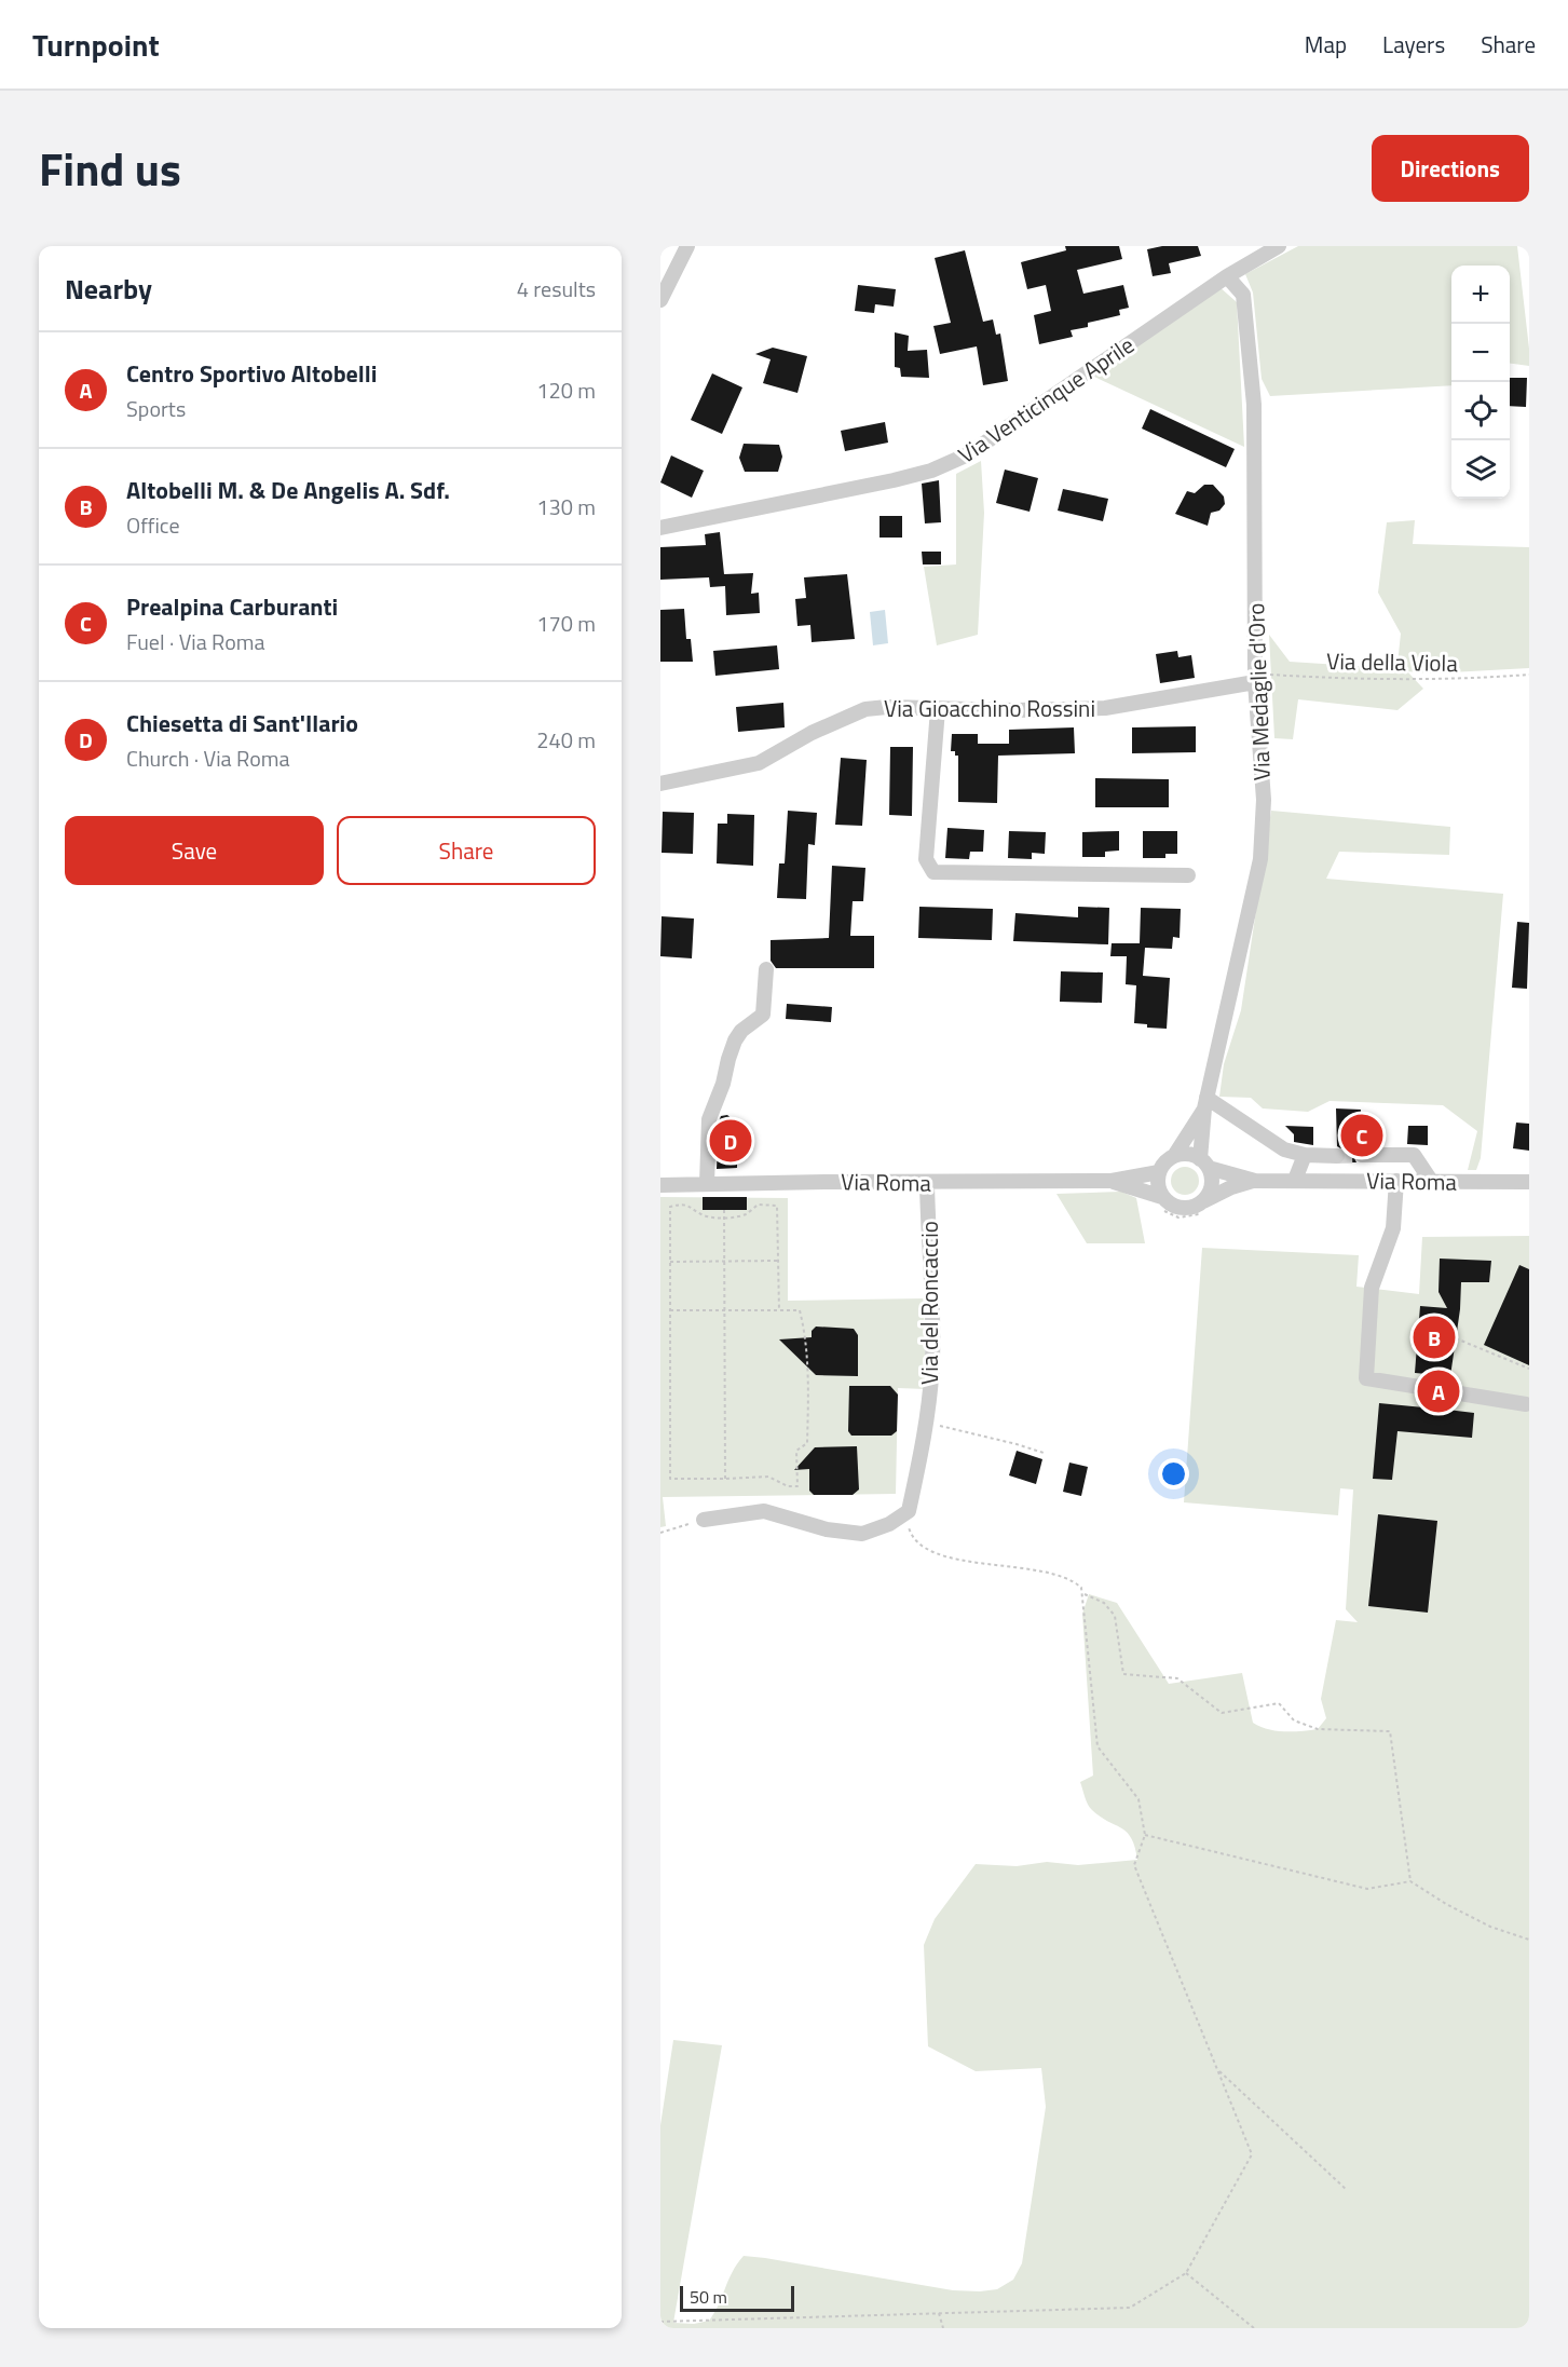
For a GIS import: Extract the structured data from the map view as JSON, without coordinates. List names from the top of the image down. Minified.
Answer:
{"streets":{"street":["Via Venticinque Aprile","Via Medaglie d'Oro","Via Gioacchino Rossini","Via Roma","Via del Roncaccio"],"path":["Via della Viola"]},"crossings":[["Via Venticinque Aprile","Via Medaglie d'Oro"],["Via della Viola","Via Medaglie d'Oro"],["Via della Viola","Via Gioacchino Rossini"],["Via Medaglie d'Oro","Via Gioacchino Rossini"],["Via Medaglie d'Oro","Via Roma"],["Via Roma","Via del Roncaccio"]],"scale_bar":"50 m","page":{"header":"Turnpoint","nav":["Map","Layers","Share"],"title":"Find us","buttons":["Directions",["Save","Share"]],"heading":["Nearby","4 results"],"map_buttons":["+","−"],"list":[{"mark":"A","name":"Centro Sportivo Altobelli","note":"Sports","value":"120 m"},{"mark":"B","name":"Altobelli M. & De Angelis A. Sdf.","note":"Office","value":"130 m"},{"mark":"C","name":"Prealpina Carburanti","note":"Fuel · Via Roma","value":"170 m"},{"mark":"D","name":"Chiesetta di Sant'Ilario","note":"Church · Via Roma","value":"240 m"}],"pins":["C","D","B","A"],"scale":"50 m"}}
